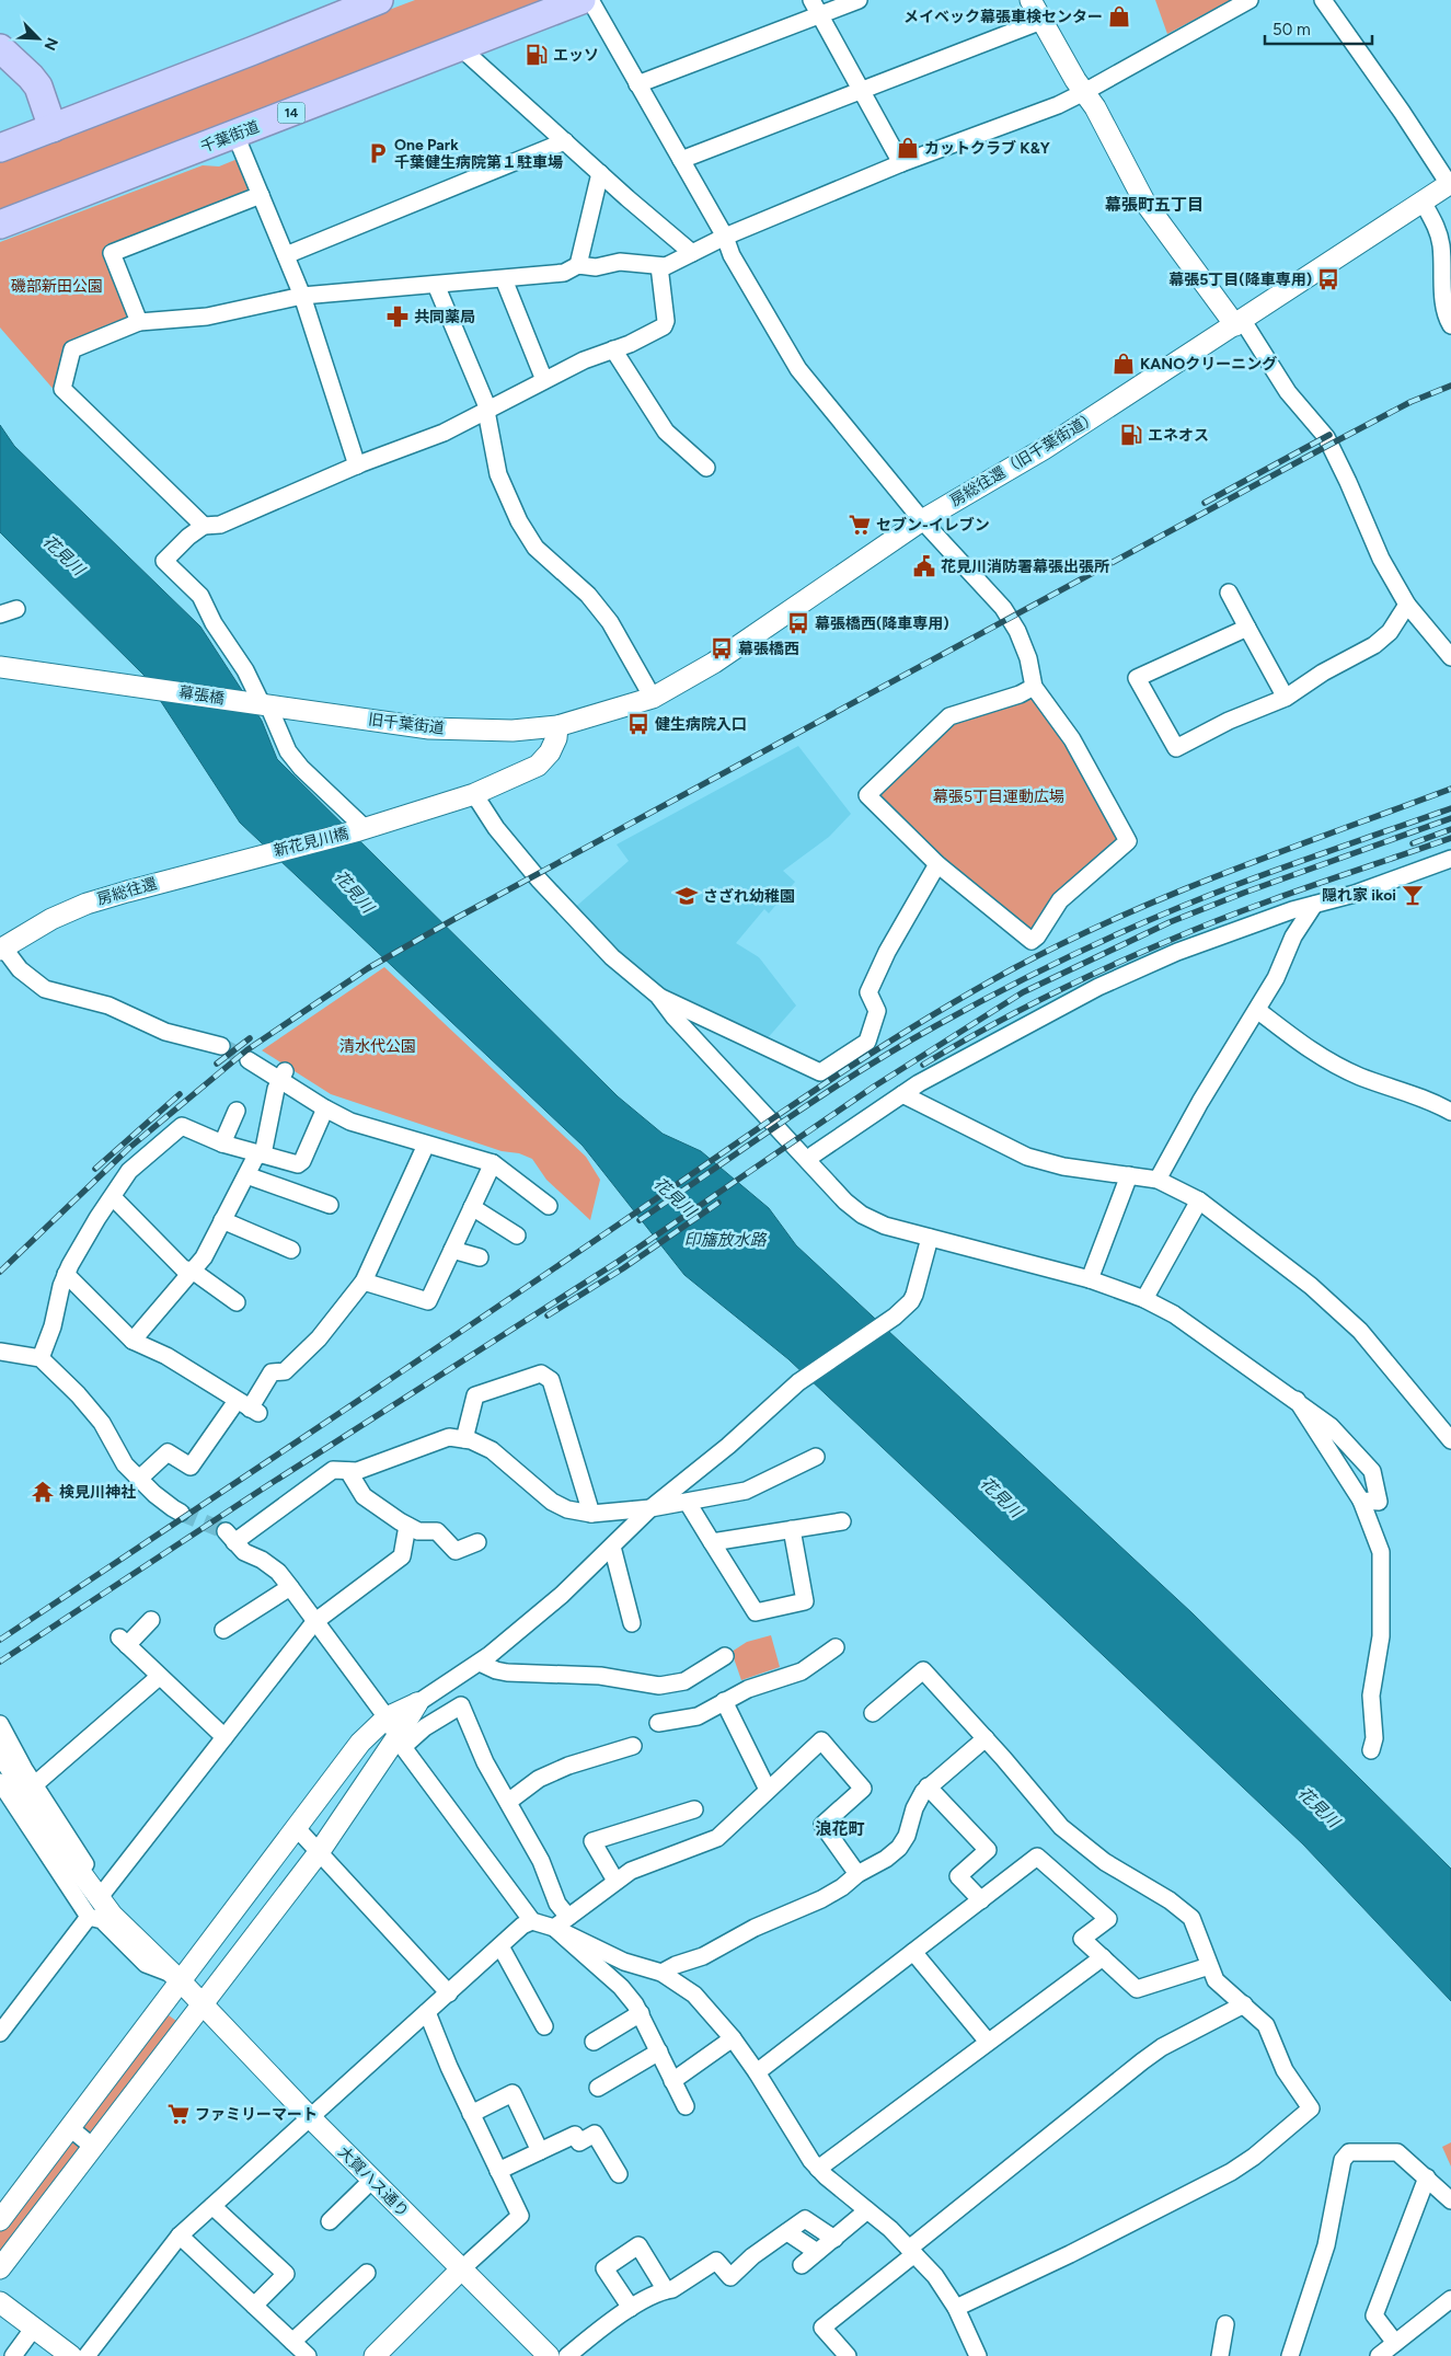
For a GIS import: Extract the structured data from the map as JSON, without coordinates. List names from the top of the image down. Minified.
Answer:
{"streets":{"highway":["14","千葉街道"],"street":["房総往還（旧千葉街道）","幕張橋","旧千葉街道","新花見川橋","房総往還","大賀ハス通り"]},"crossings":[["房総往還（旧千葉街道）","旧千葉街道"],["幕張橋","旧千葉街道"],["新花見川橋","房総往還"]],"districts":["幕張町五丁目","浪花町"],"water":["花見川","印旛放水路"],"parks":["磯部新田公園","幕張5丁目運動広場","清水代公園"],"places":{"shop":["メイベック幕張車検センター","カットクラブ K&Y","KANOクリーニング"],"fuel station":["エッソ","エネオス"],"parking":["One Park 千葉健生病院第１駐車場"],"bus stop":["幕張5丁目(降車専用)","幕張橋西(降車専用)","幕張橋西","健生病院入口"],"pharmacy":["共同薬局"],"supermarket":["セブン-イレブン","ファミリーマート"],"public building":["花見川消防署幕張出張所"],"bar":["隠れ家 ikoi"],"school or university":["さざれ幼稚園"],"temple":["検見川神社"]},"scale_bar":"50 m","north":"bottom right"}
